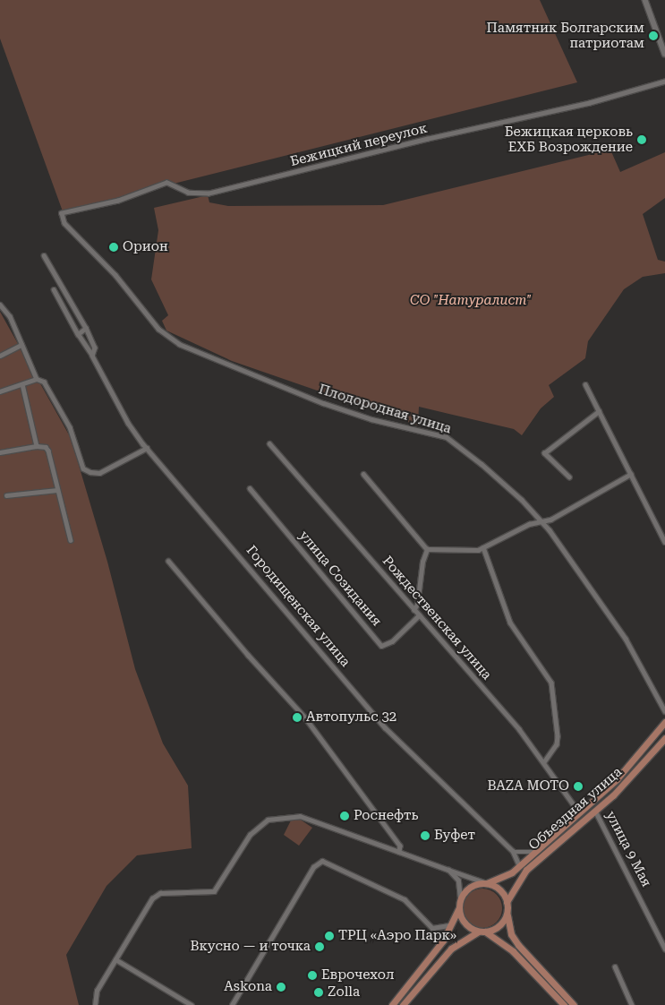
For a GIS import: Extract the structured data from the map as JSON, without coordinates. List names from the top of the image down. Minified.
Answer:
{"streets":{"main road":["Объездная улица"],"street":["Бежицкий переулок","Плодородная улица","улица Созидания","Городищенская улица","Рождественская улица","улица 9 Мая"]},"crossings":[["Бежицкий переулок","Плодородная улица"],["улица Созидания","Рождественская улица"],["Рождественская улица","Объездная улица"],["Объездная улица","улица 9 Мая"]],"parks":["СО \"Натуралист\""],"places":["Памятник Болгарским патриотам","Бежицкая церковь ЕХБ Возрождение","Орион","Автопульс 32","BAZA MOTO","Роснефть","Буфет","ТРЦ «Аэро Парк»","Вкусно — и точка","Еврочехол","Askona","Zolla"]}
